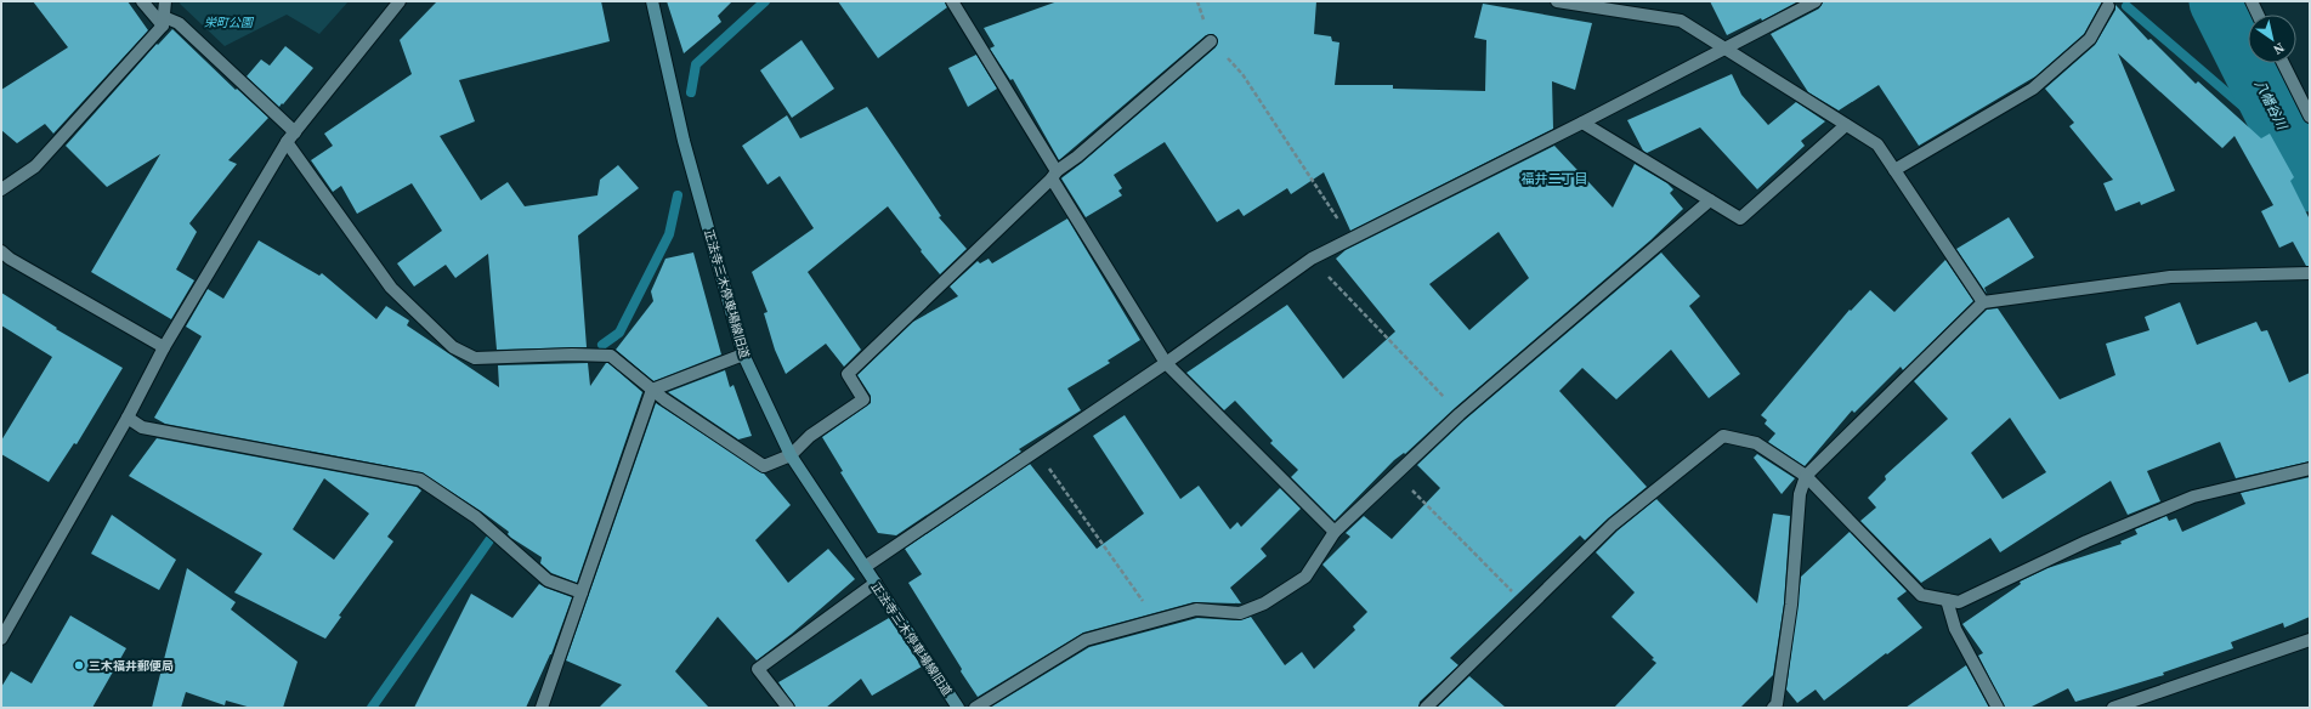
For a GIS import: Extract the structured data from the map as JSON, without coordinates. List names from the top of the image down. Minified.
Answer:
{"streets":{"street":["正法寺三木停車場線旧道"]},"districts":["福井二丁目"],"water":["八幡谷川"],"parks":["栄町公園"],"places":["三木福井郵便局"],"north":"bottom right"}
